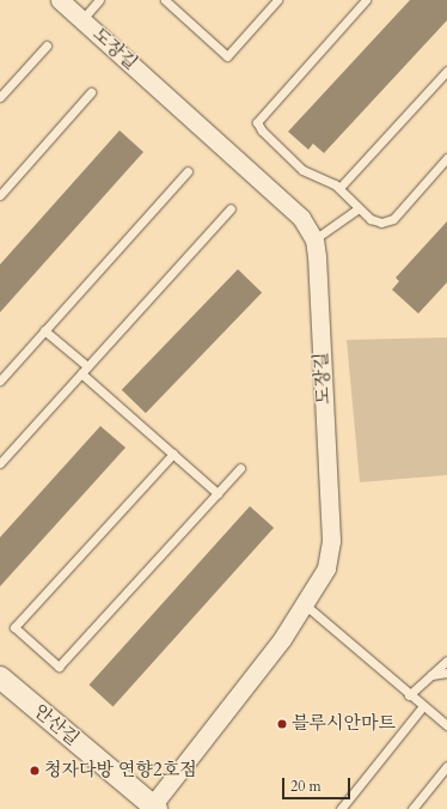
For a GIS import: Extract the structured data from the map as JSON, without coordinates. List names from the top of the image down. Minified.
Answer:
{"streets":{"street":["도장길","안산길"]},"crossings":[["도장길","안산길"]],"places":["블루시안마트","청자다방 연향2호점"],"scale_bar":"20 m"}
